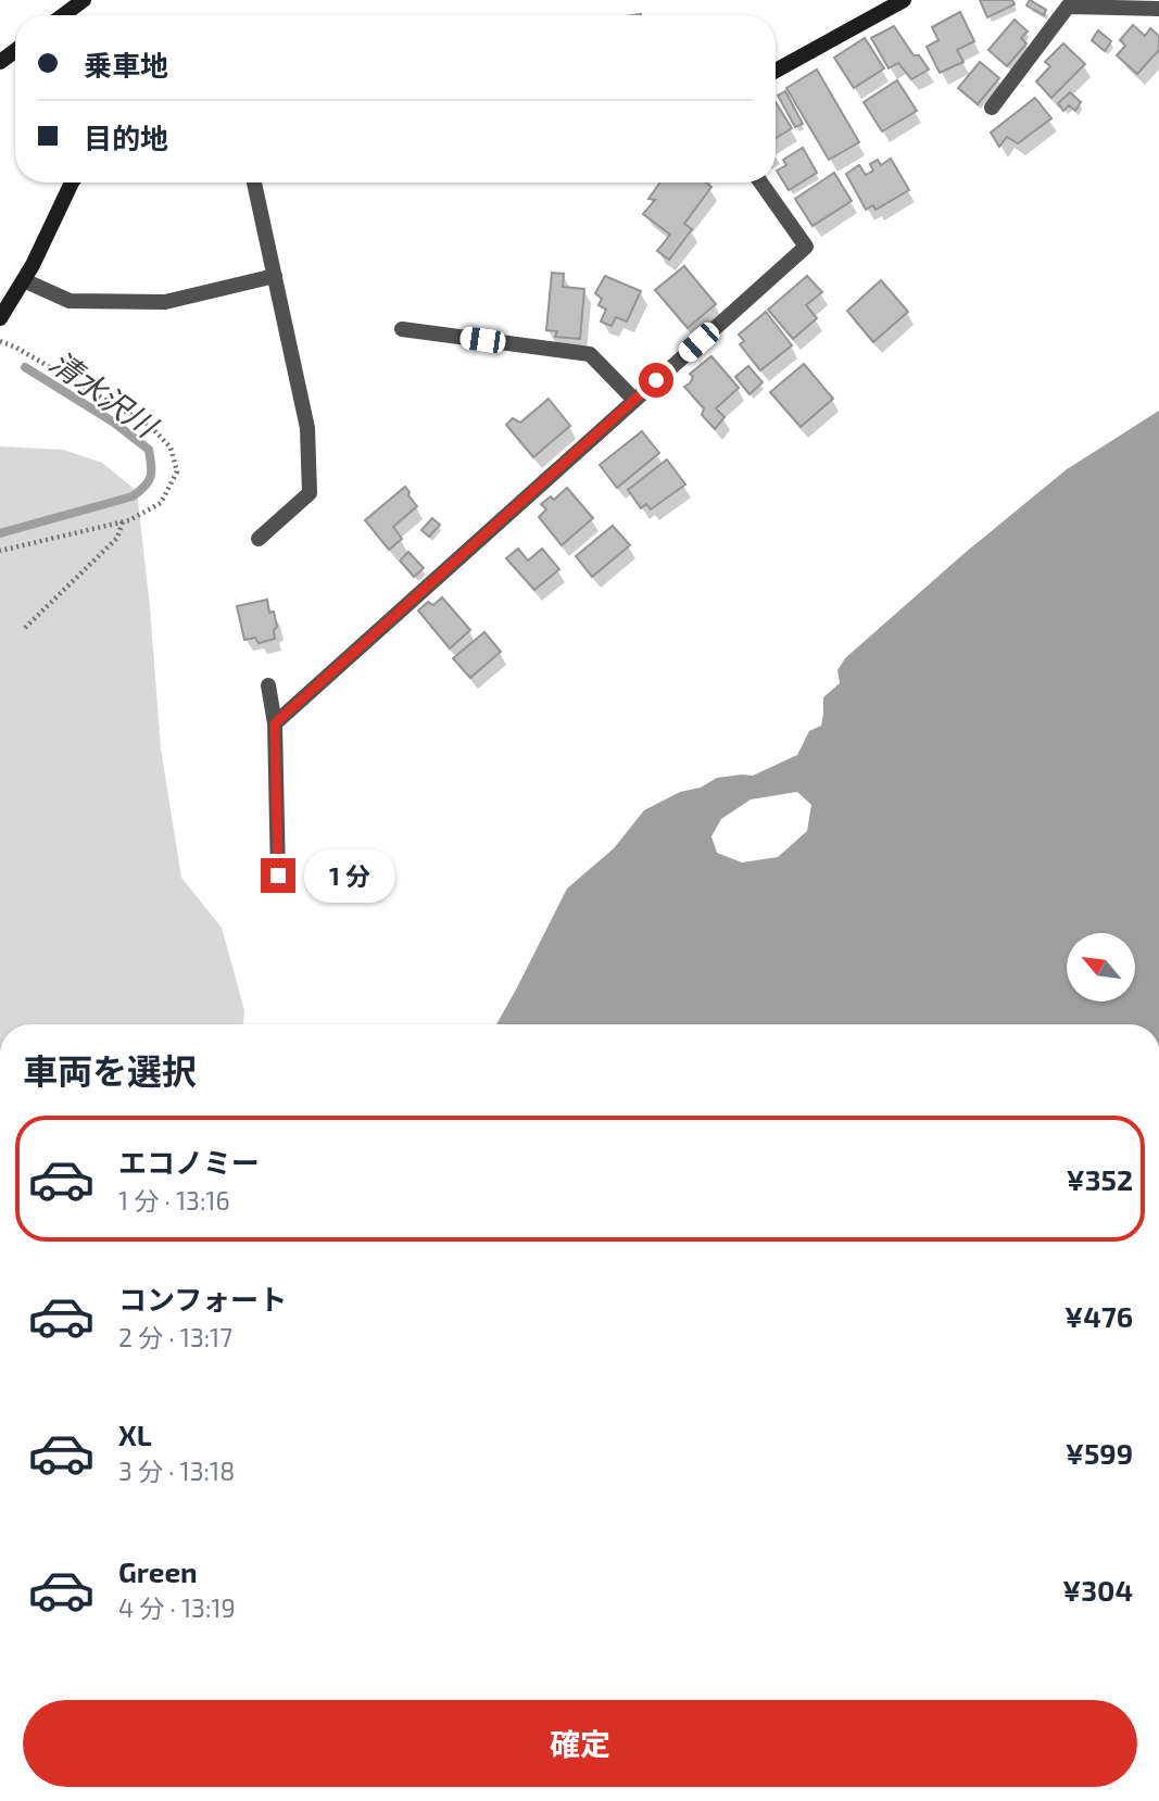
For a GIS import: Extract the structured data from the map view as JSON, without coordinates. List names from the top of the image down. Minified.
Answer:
{"water":["清水沢川"],"north":"top left","page":{"banner":["乗車地","目的地"],"bubble":"1 分","heading":"車両を選択","list":[{"name":"エコノミー","note":"1 分 · 13:16","value":"¥352"},{"name":"コンフォート","note":"2 分 · 13:17","value":"¥476"},{"name":"XL","note":"3 分 · 13:18","value":"¥599"},{"name":"Green","note":"4 分 · 13:19","value":"¥304"}],"buttons":"確定"}}
